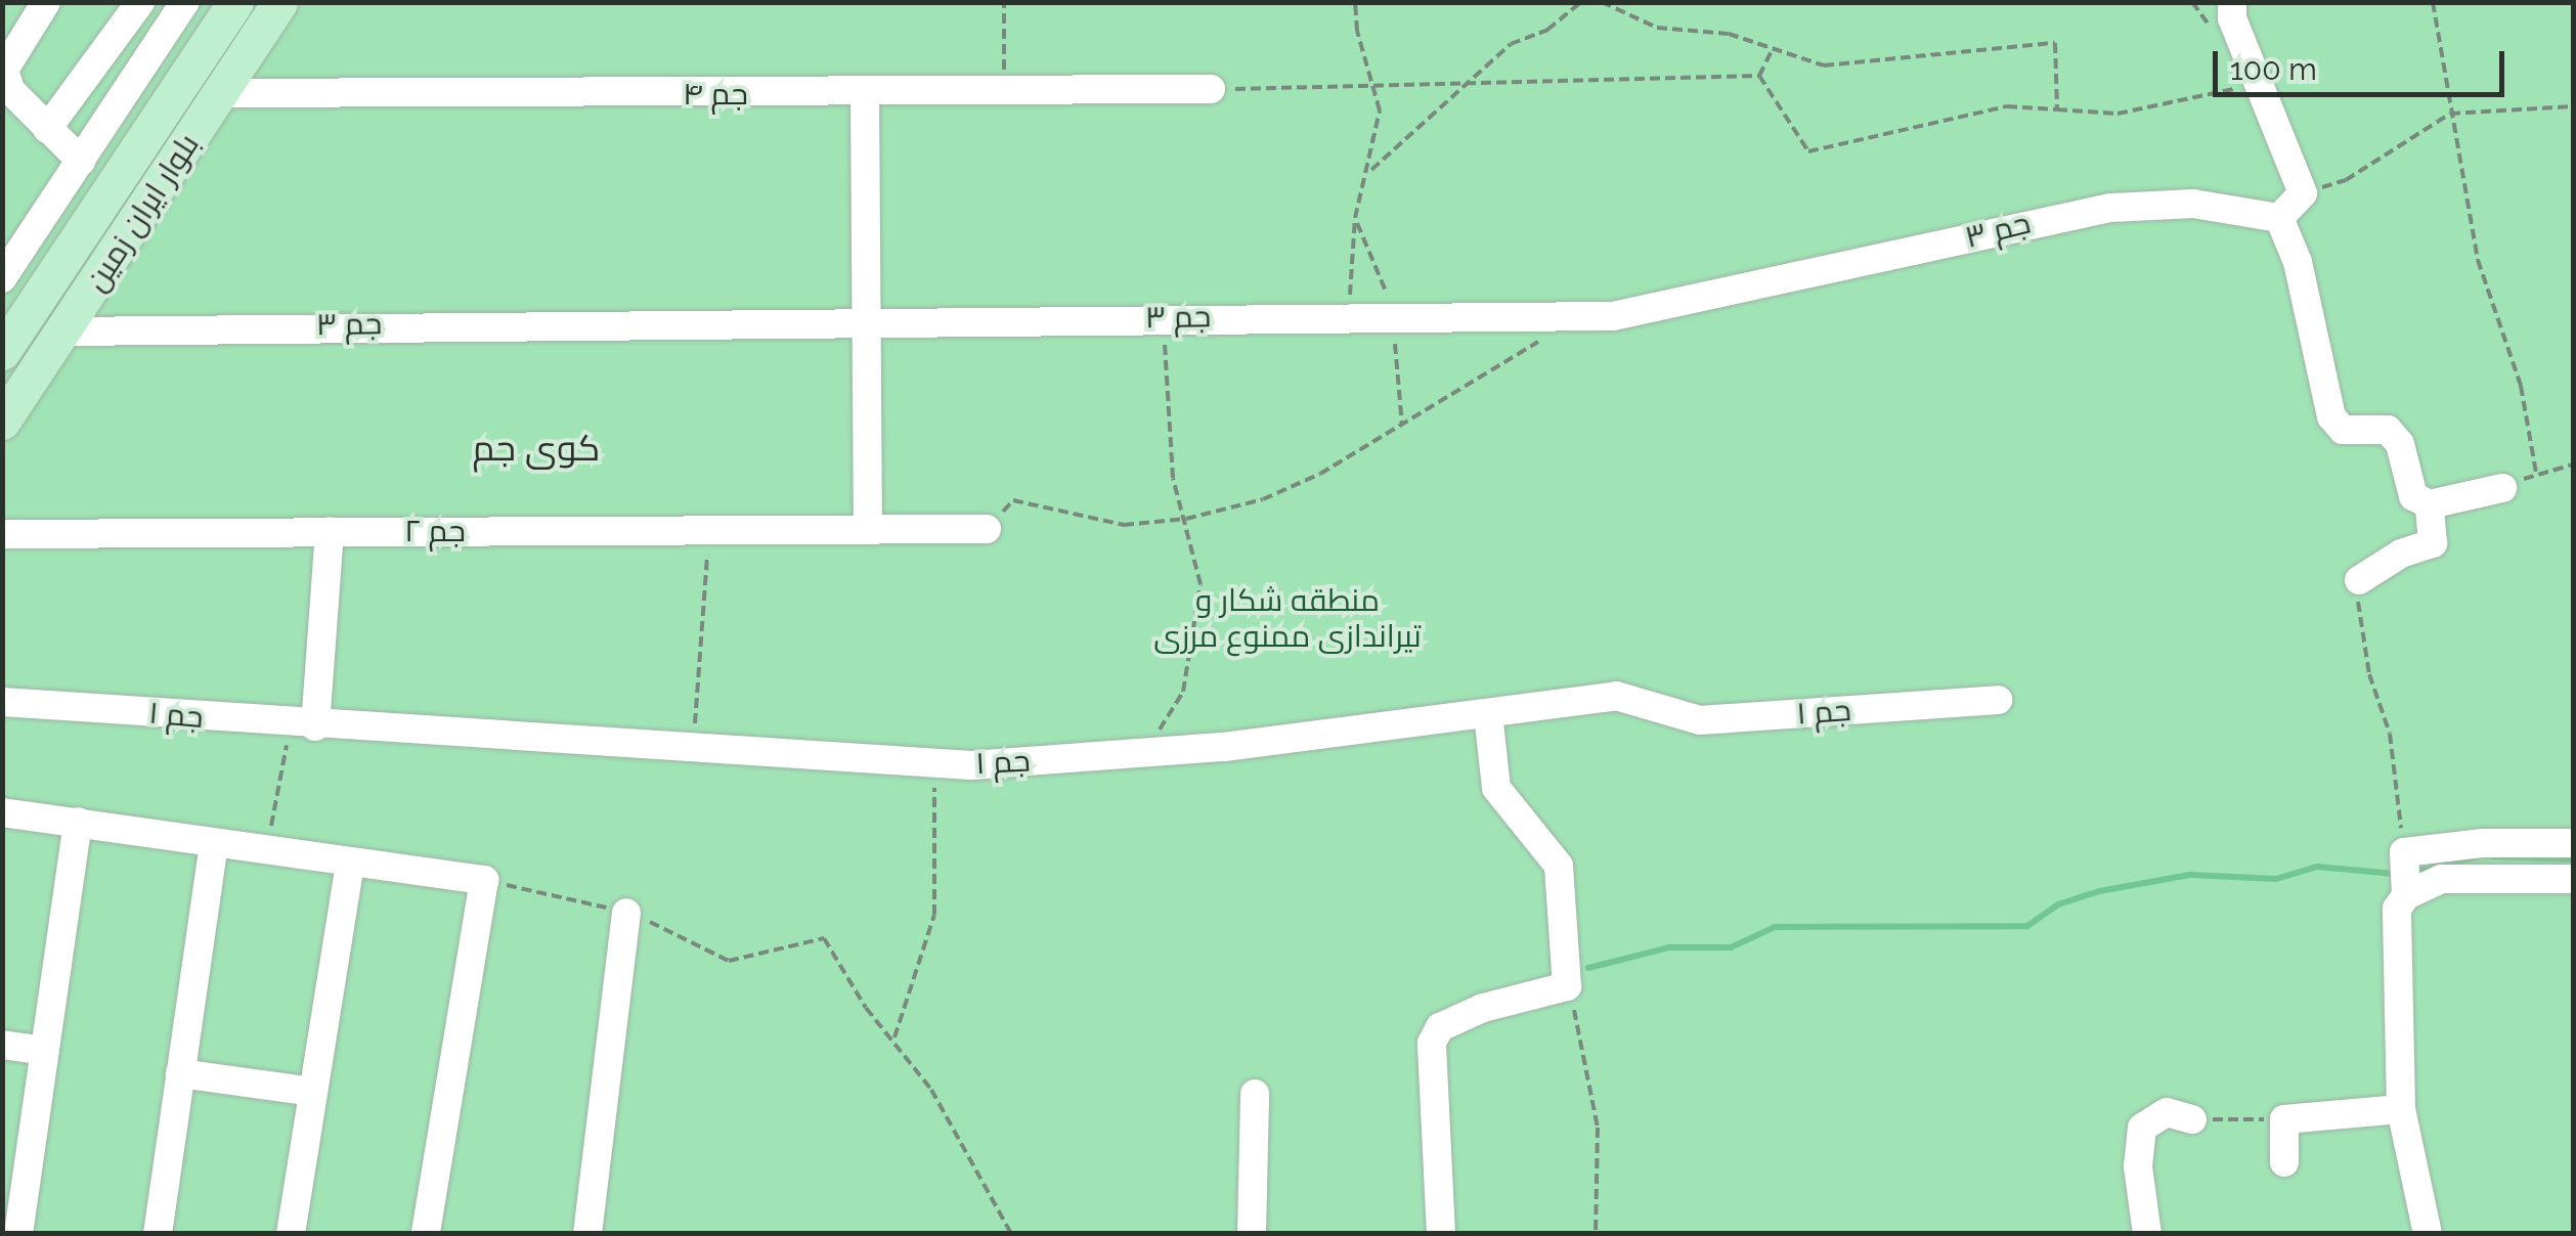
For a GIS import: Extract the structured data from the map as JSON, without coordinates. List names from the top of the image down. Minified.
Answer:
{"streets":{"main road":["بلوار ایران زمین"],"street":["جم ۴","جم ۳","جم ۲","جم ۱"]},"crossings":[["جم ۴","بلوار ایران زمین"],["بلوار ایران زمین","جم ۳"]],"districts":["کوی جم"],"parks":["منطقه شکار و تیراندازی ممنوع مرزی"],"scale_bar":"100 m"}
